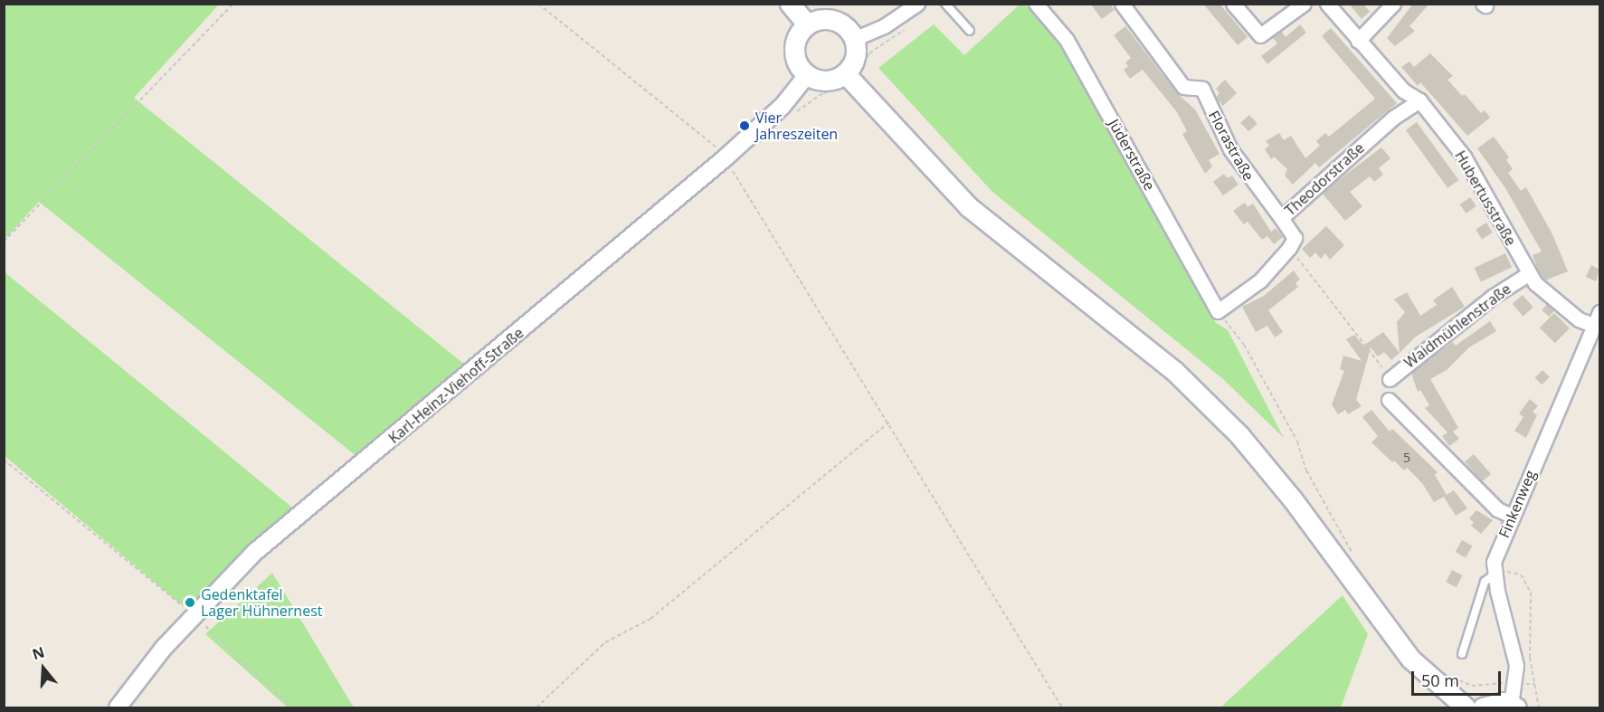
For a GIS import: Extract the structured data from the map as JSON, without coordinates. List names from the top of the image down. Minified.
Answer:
{"streets":{"street":["Florastraße","Jüderstraße","Theodorstraße","Hubertusstraße","Waidmühlenstraße","Karl-Heinz-Viehoff-Straße","Finkenweg"]},"crossings":[["Florastraße","Theodorstraße"],["Theodorstraße","Hubertusstraße"],["Hubertusstraße","Waidmühlenstraße"],["Hubertusstraße","Finkenweg"]],"places":["Vier Jahreszeiten","Gedenktafel Lager Hühnernest"],"house_numbers":["5"],"scale_bar":"50 m","north":"top"}
